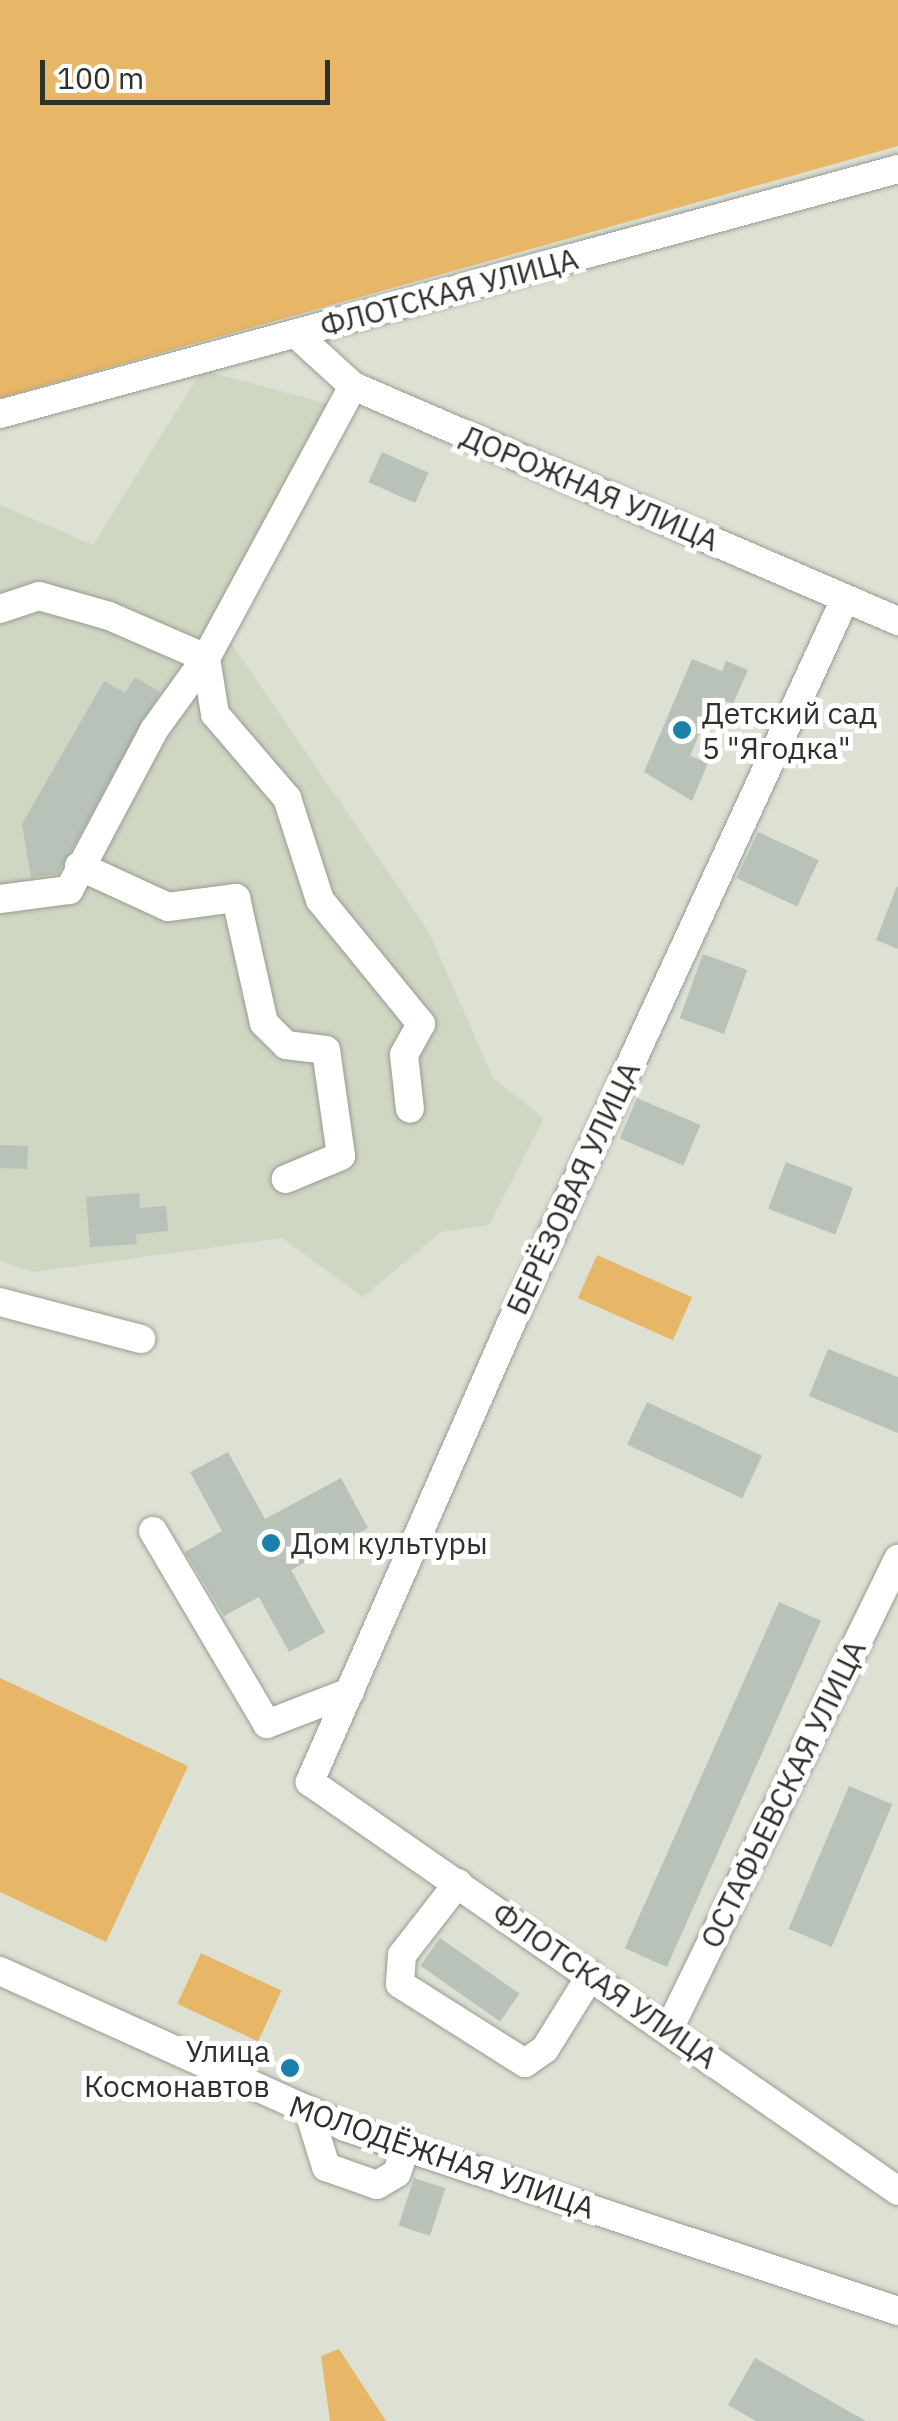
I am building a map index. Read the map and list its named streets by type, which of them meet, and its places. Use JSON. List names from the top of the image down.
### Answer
{
  "streets": {
    "street": [
      "ФЛОТСКАЯ УЛИЦА",
      "ДОРОЖНАЯ УЛИЦА",
      "БЕРЁЗОВАЯ УЛИЦА",
      "ОСТАФЬЕВСКАЯ УЛИЦА",
      "МОЛОДЁЖНАЯ УЛИЦА"
    ]
  },
  "crossings": [
    ["ФЛОТСКАЯ УЛИЦА", "ДОРОЖНАЯ УЛИЦА"],
    ["ФЛОТСКАЯ УЛИЦА", "БЕРЁЗОВАЯ УЛИЦА"],
    ["ФЛОТСКАЯ УЛИЦА", "ОСТАФЬЕВСКАЯ УЛИЦА"],
    ["ДОРОЖНАЯ УЛИЦА", "БЕРЁЗОВАЯ УЛИЦА"]
  ],
  "places": ["Детский сад 5 \"Ягодка\"", "Дом культуры", "Улица Космонавтов"],
  "scale_bar": "100 m"
}
